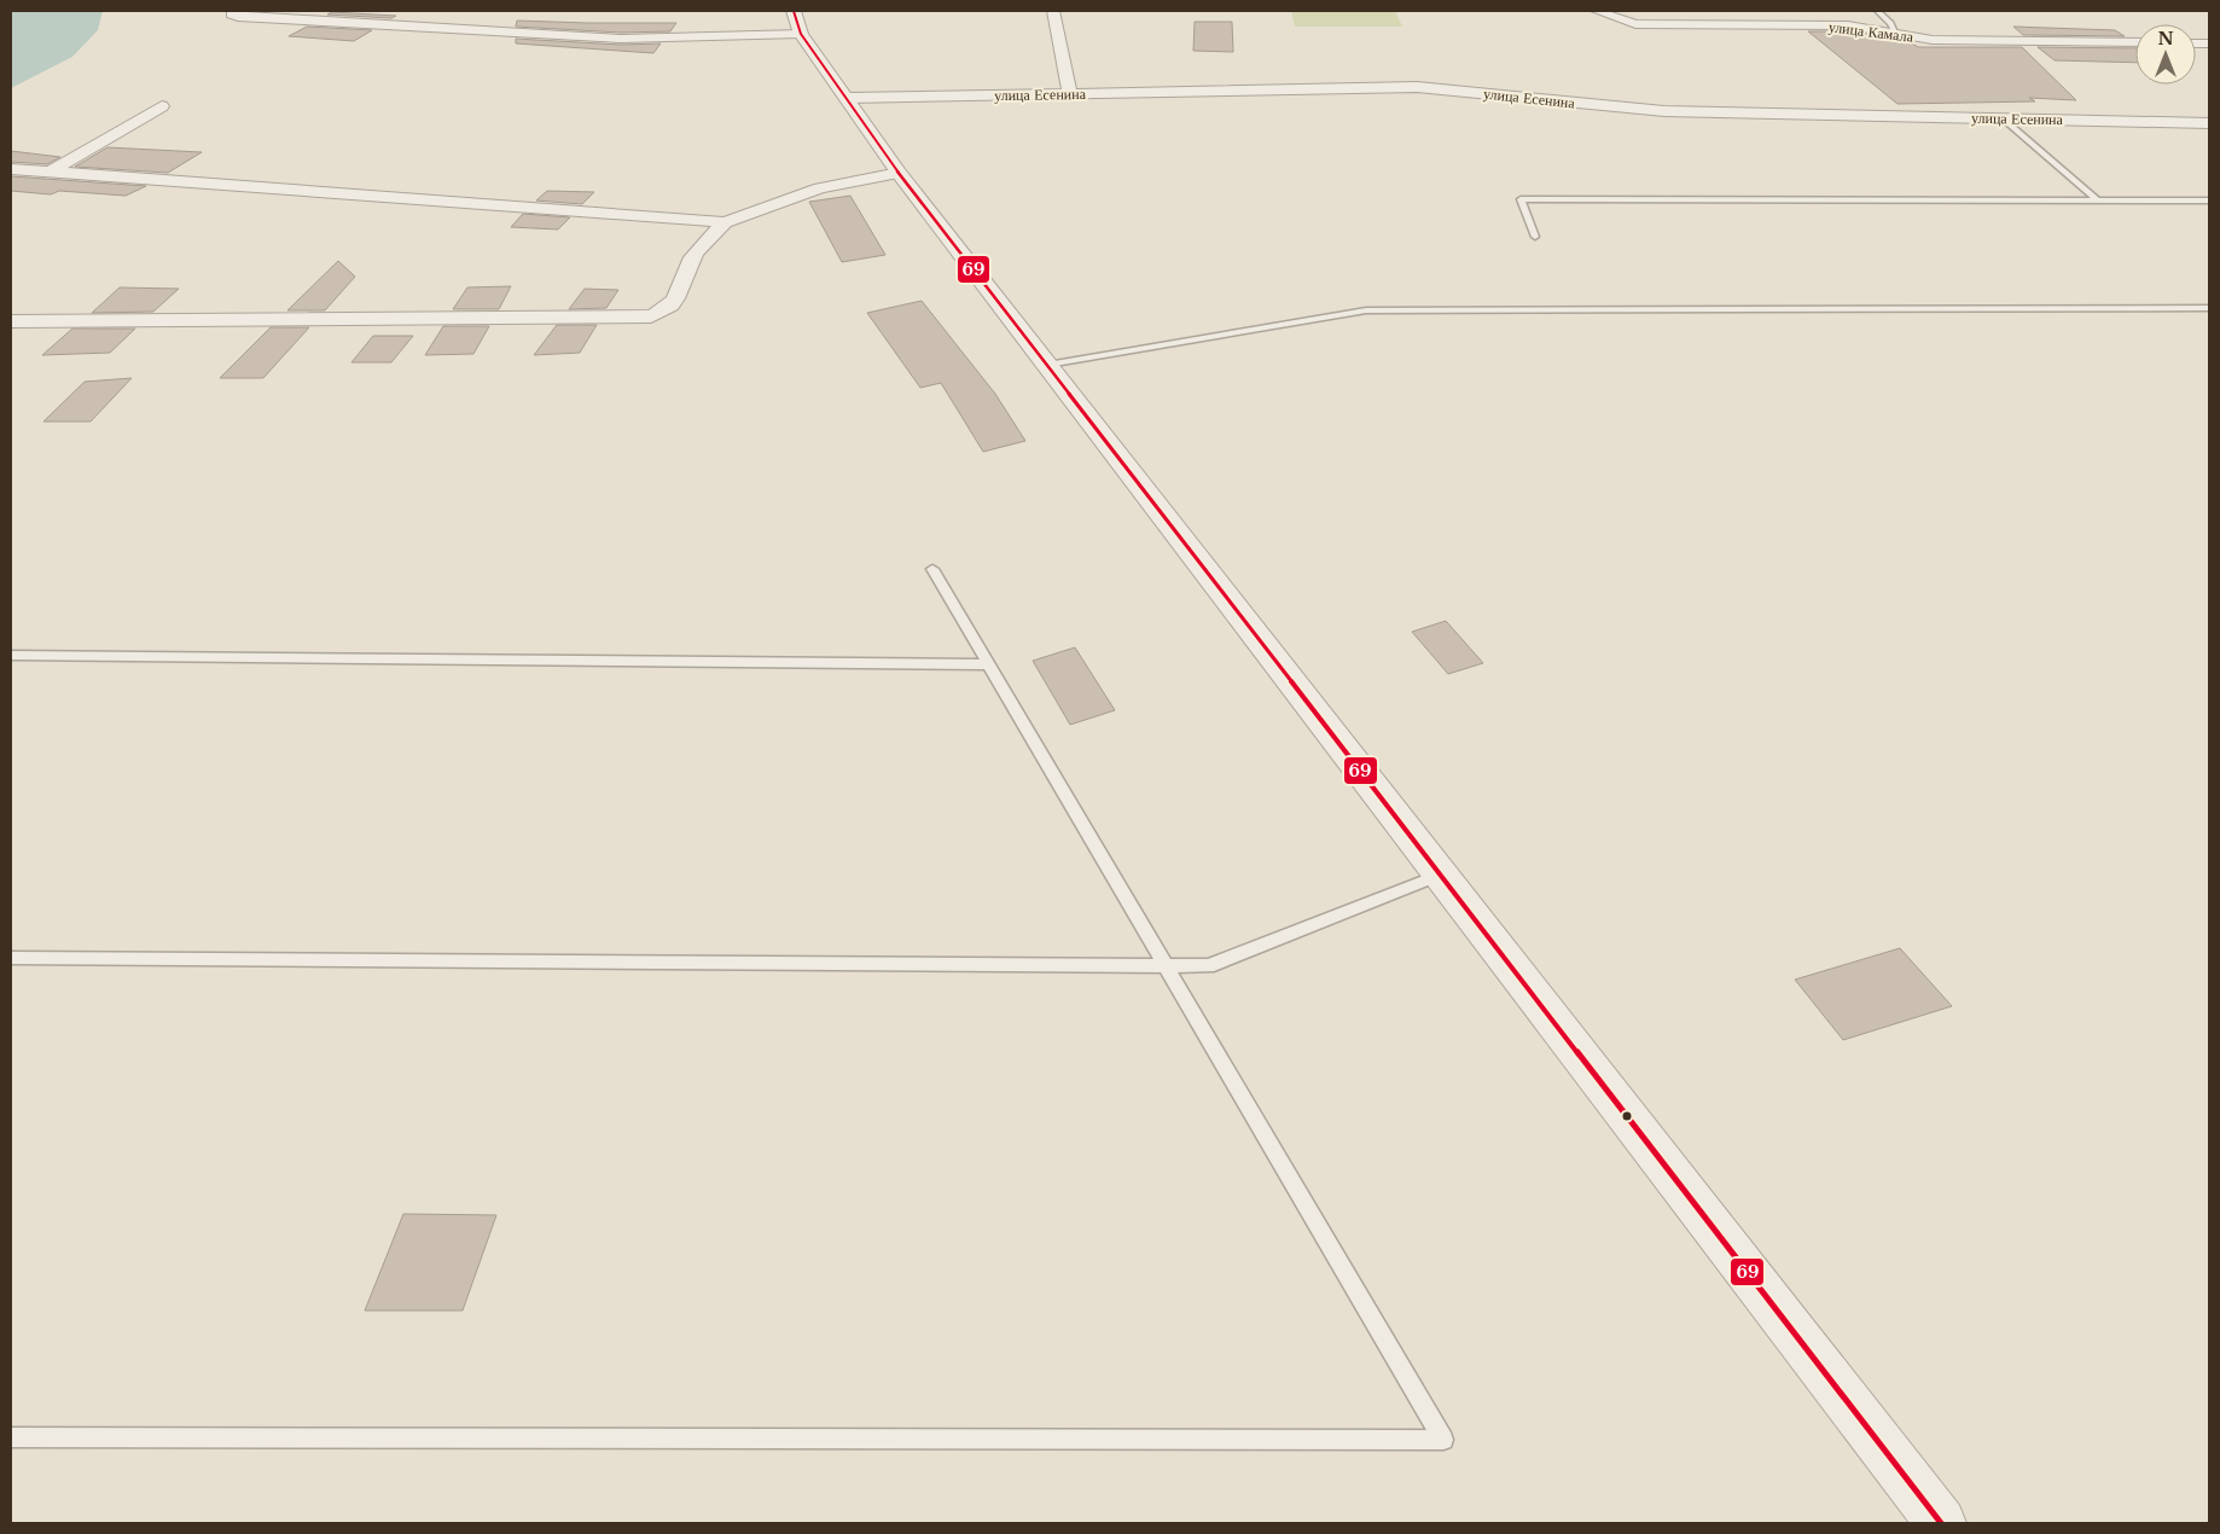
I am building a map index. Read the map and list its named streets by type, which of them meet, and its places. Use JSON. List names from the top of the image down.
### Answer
{
  "streets": {
    "street": ["улица Камала", "улица Есенина"]
  },
  "lines": ["transit line 69"],
  "north": "top"
}
